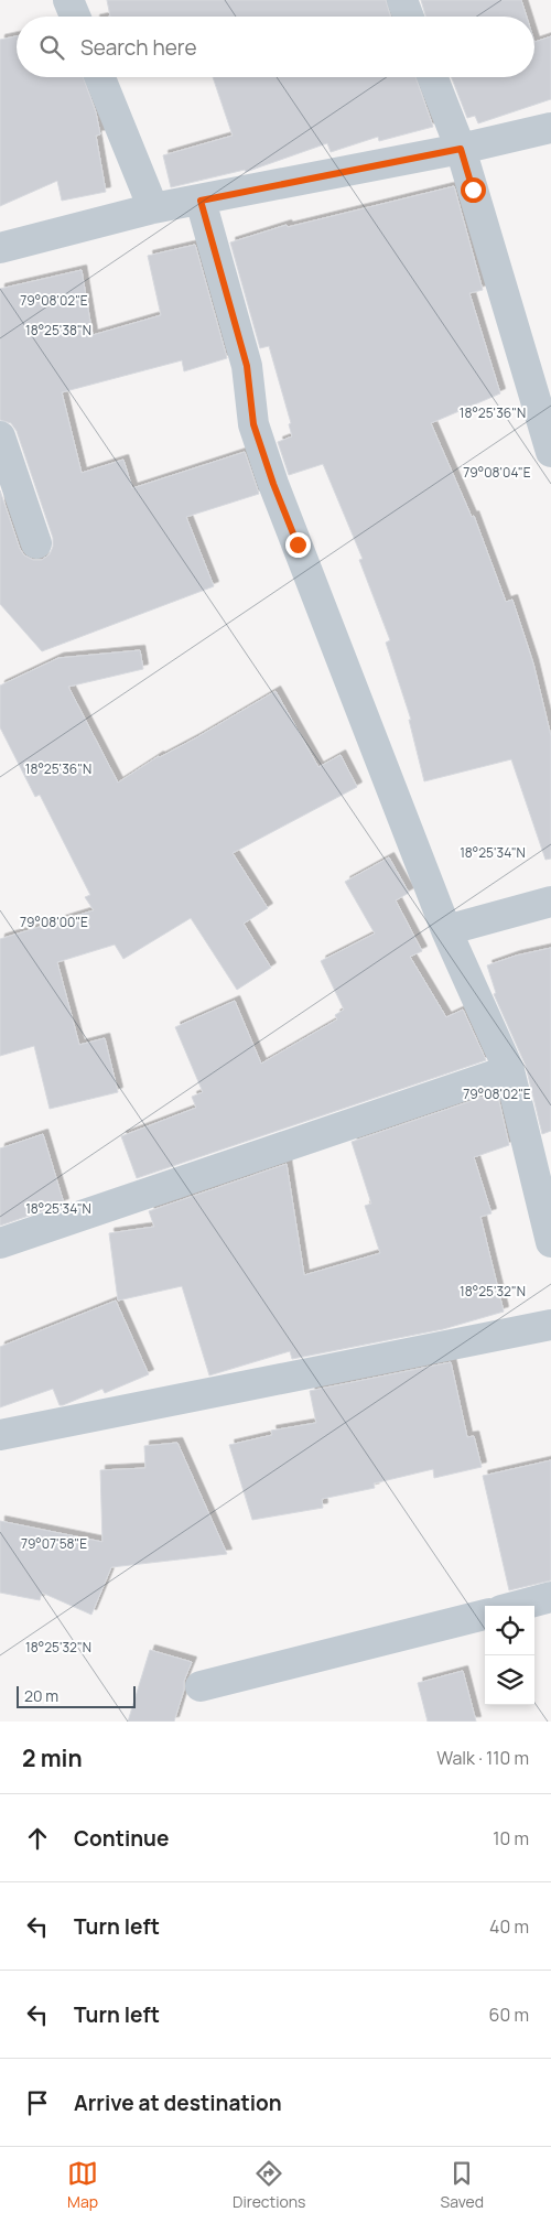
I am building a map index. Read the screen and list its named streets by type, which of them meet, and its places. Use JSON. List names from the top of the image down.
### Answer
{
  "scale_bar": "20 m",
  "page": {
    "search": "Search here",
    "scale": "20 m",
    "heading": ["2 min", "Walk · 110 m"],
    "list": [
      ["Continue", "10 m"],
      ["Turn left", "40 m"],
      ["Turn left", "60 m"],
      "Arrive at destination"
    ],
    "nav": ["Map", "Directions", "Saved"]
  },
  "coordinates": [
    "79°08'02\"E",
    "18°25'38\"N",
    "18°25'36\"N",
    "79°08'04\"E",
    "18°25'34\"N",
    "79°08'00\"E",
    "18°25'32\"N",
    "79°07'58\"E"
  ]
}
